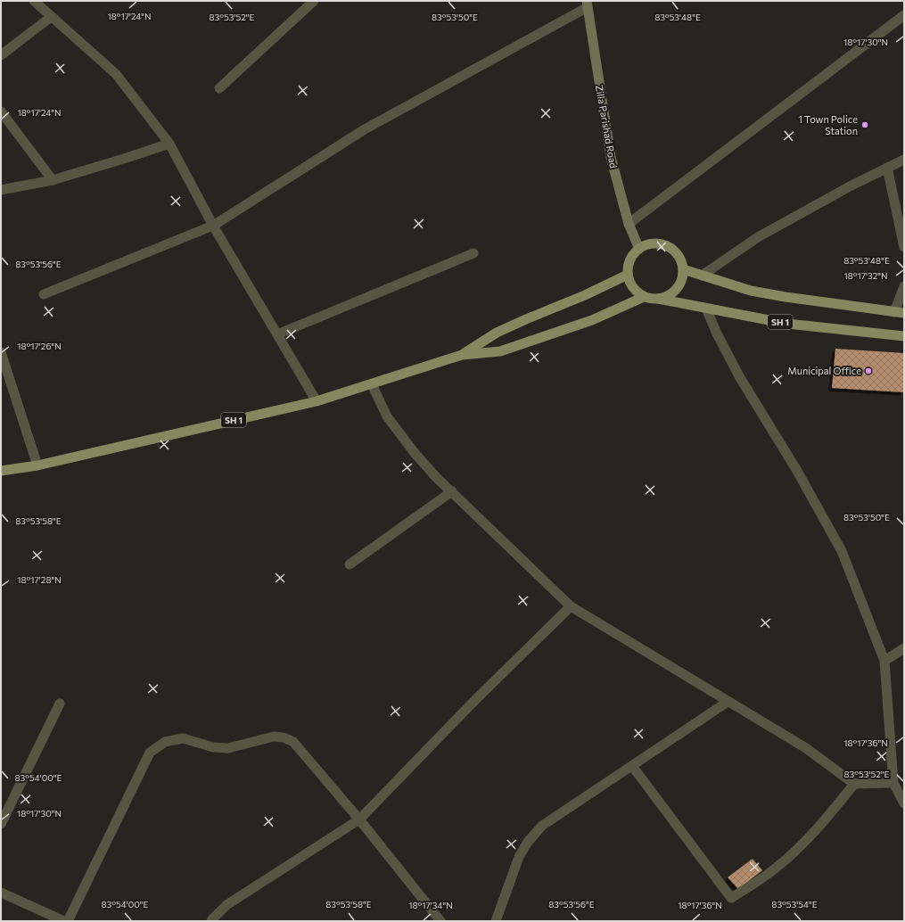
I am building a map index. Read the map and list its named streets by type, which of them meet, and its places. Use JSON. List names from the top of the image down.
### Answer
{
  "streets": {
    "main road": ["Zilla Parishad Road", "SH 1"]
  },
  "crossings": [
    ["Zilla Parishad Road", "SH 1"]
  ],
  "places": ["1 Town Police Station", "Municipal Office"],
  "coordinates": [
    "18°17'24\"N",
    "83°53'52\"E",
    "83°53'50\"E",
    "83°53'48\"E",
    "18°17'30\"N",
    "83°53'56\"E",
    "18°17'32\"N",
    "18°17'26\"N",
    "83°53'58\"E",
    "18°17'28\"N",
    "18°17'36\"N",
    "83°54'00\"E",
    "83°53'54\"E",
    "18°17'34\"N"
  ]
}
